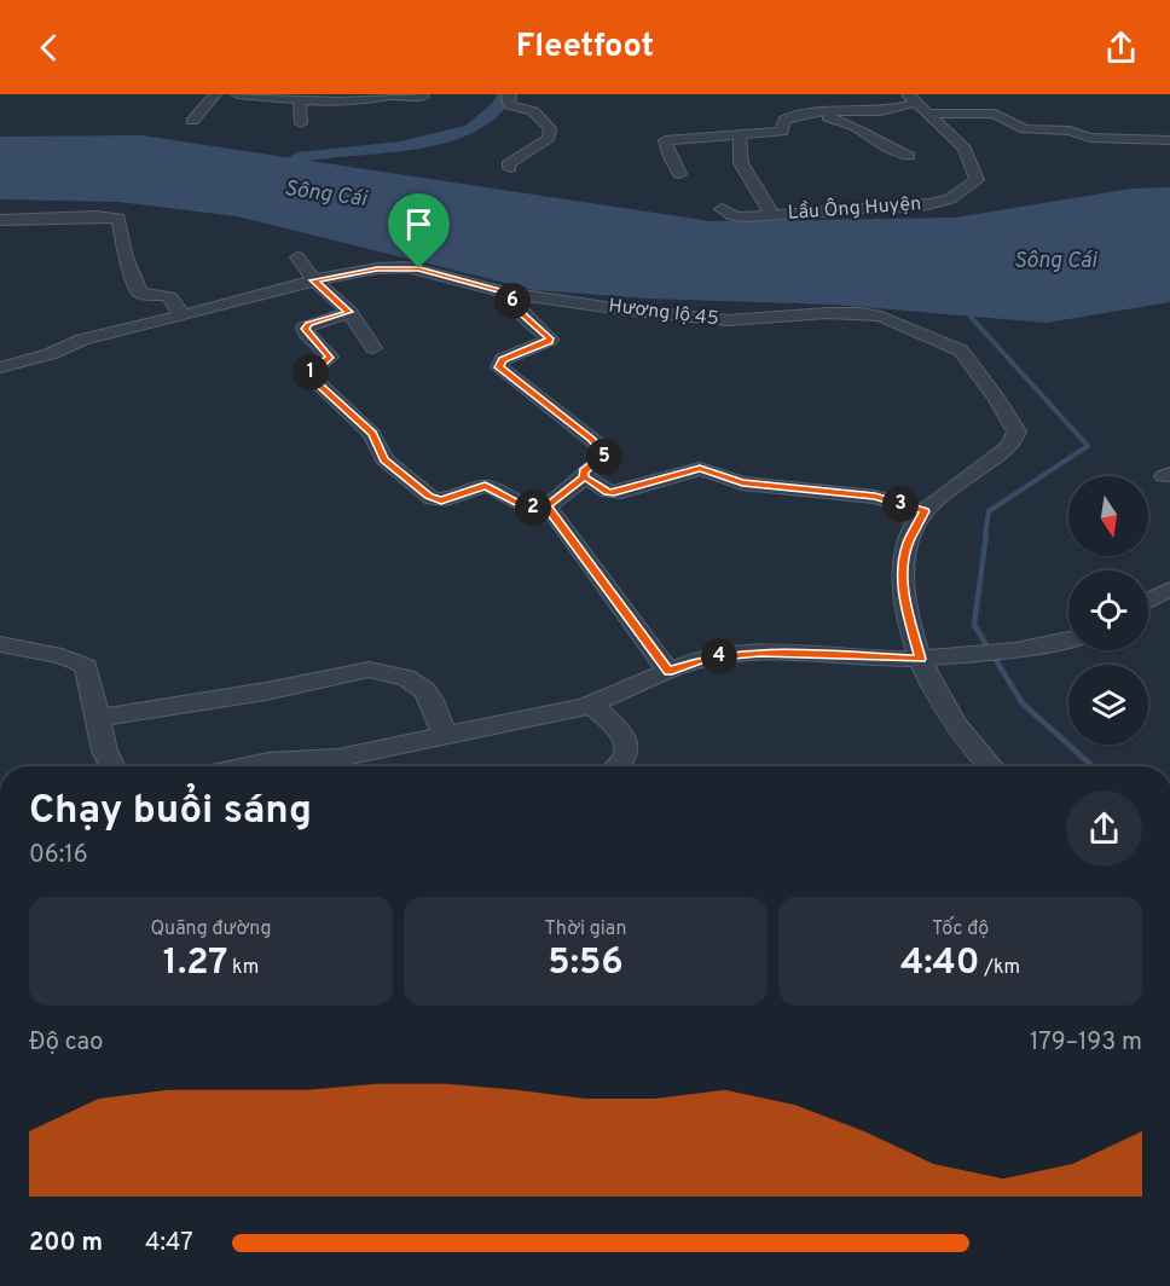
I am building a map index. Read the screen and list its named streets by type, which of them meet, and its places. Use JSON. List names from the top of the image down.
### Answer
{
  "streets": {
    "street": ["Lầu Ông Huyện", "Hương lộ 45"]
  },
  "water": ["Sông Cái"],
  "north": "bottom",
  "page": {
    "header": "Fleetfoot",
    "pins": [
      "6",
      "1",
      "5",
      "3",
      "2",
      "4"
    ],
    "heading": ["Chạy buổi sáng", "06:16"],
    "stats": [
      ["Quãng đường", "1.27 km"],
      ["Thời gian", "5:56"],
      ["Tốc độ", "4:40 /km"]
    ],
    "chart": ["Độ cao", "179–193 m"],
    "list": [
      {
        "name": "200 m",
        "note": "4:47"
      }
    ]
  }
}
